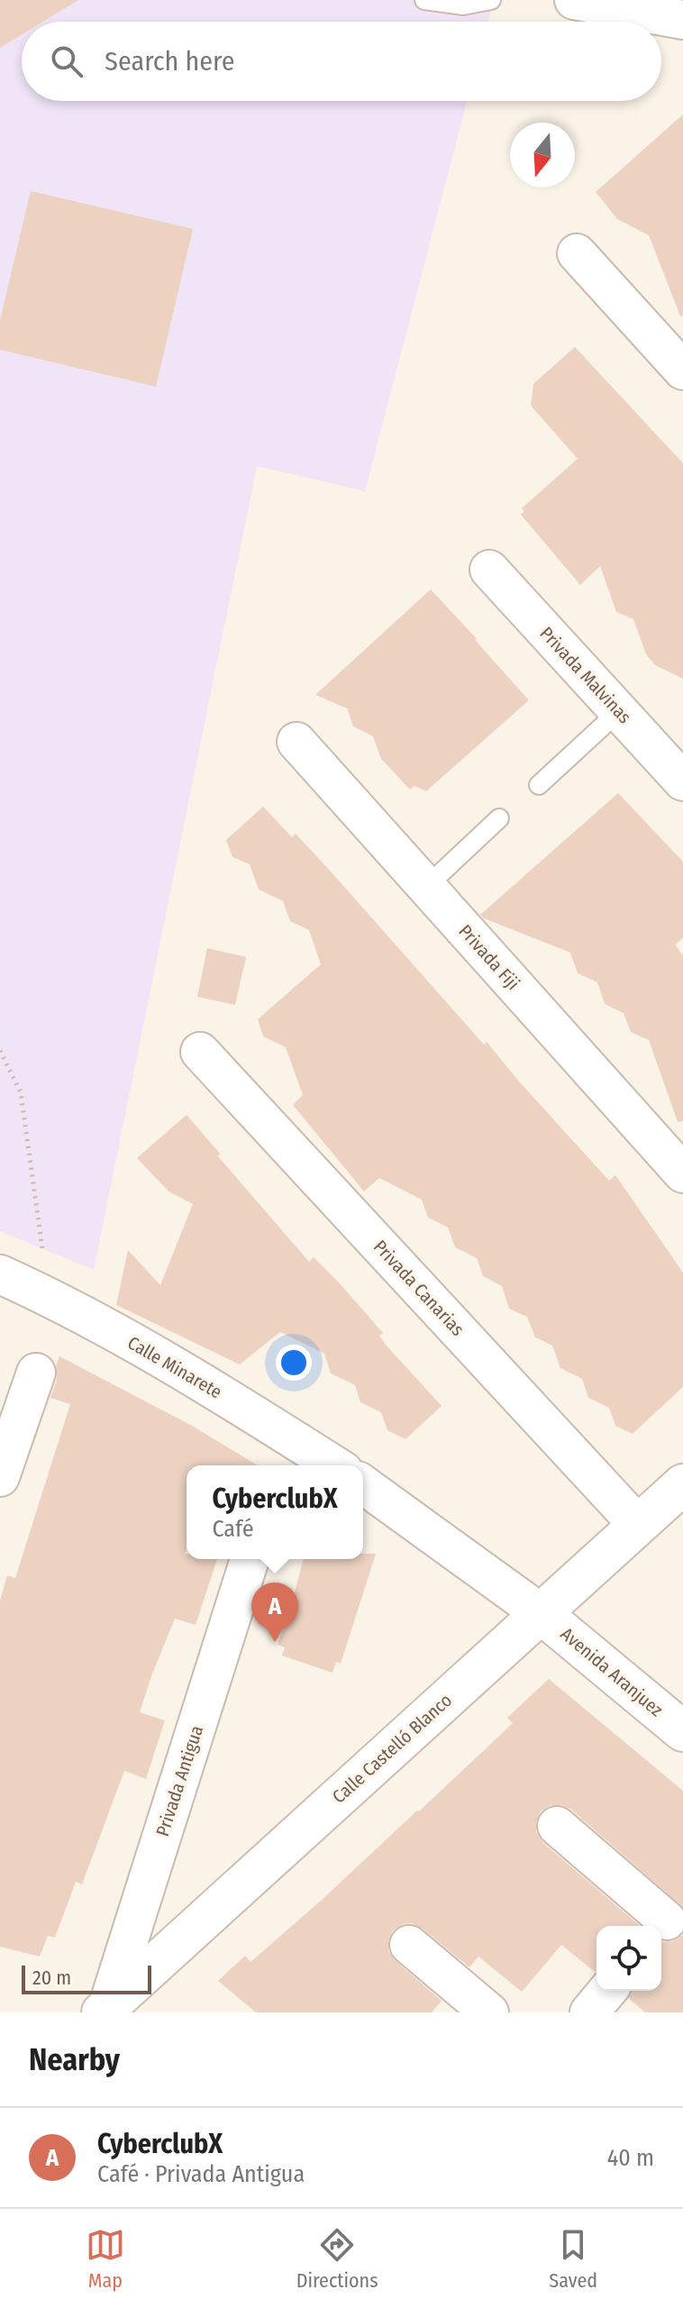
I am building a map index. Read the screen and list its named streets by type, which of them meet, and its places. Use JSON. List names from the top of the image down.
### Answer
{
  "streets": {
    "street": [
      "Privada Malvinas",
      "Privada Fiji",
      "Privada Canarias",
      "Calle Minarete",
      "Avenida Aranjuez",
      "Calle Castelló Blanco",
      "Privada Antigua"
    ]
  },
  "crossings": [
    ["Privada Canarias", "Calle Castelló Blanco"],
    ["Avenida Aranjuez", "Calle Castelló Blanco"],
    ["Calle Castelló Blanco", "Privada Antigua"]
  ],
  "scale_bar": "20 m",
  "north": "bottom",
  "page": {
    "search": "Search here",
    "popup": ["CyberclubX", "Café"],
    "pins": "A",
    "scale": "20 m",
    "heading": "Nearby",
    "list": [
      {
        "mark": "A",
        "name": "CyberclubX",
        "note": "Café · Privada Antigua",
        "value": "40 m"
      }
    ],
    "nav": ["Map", "Directions", "Saved"]
  }
}
